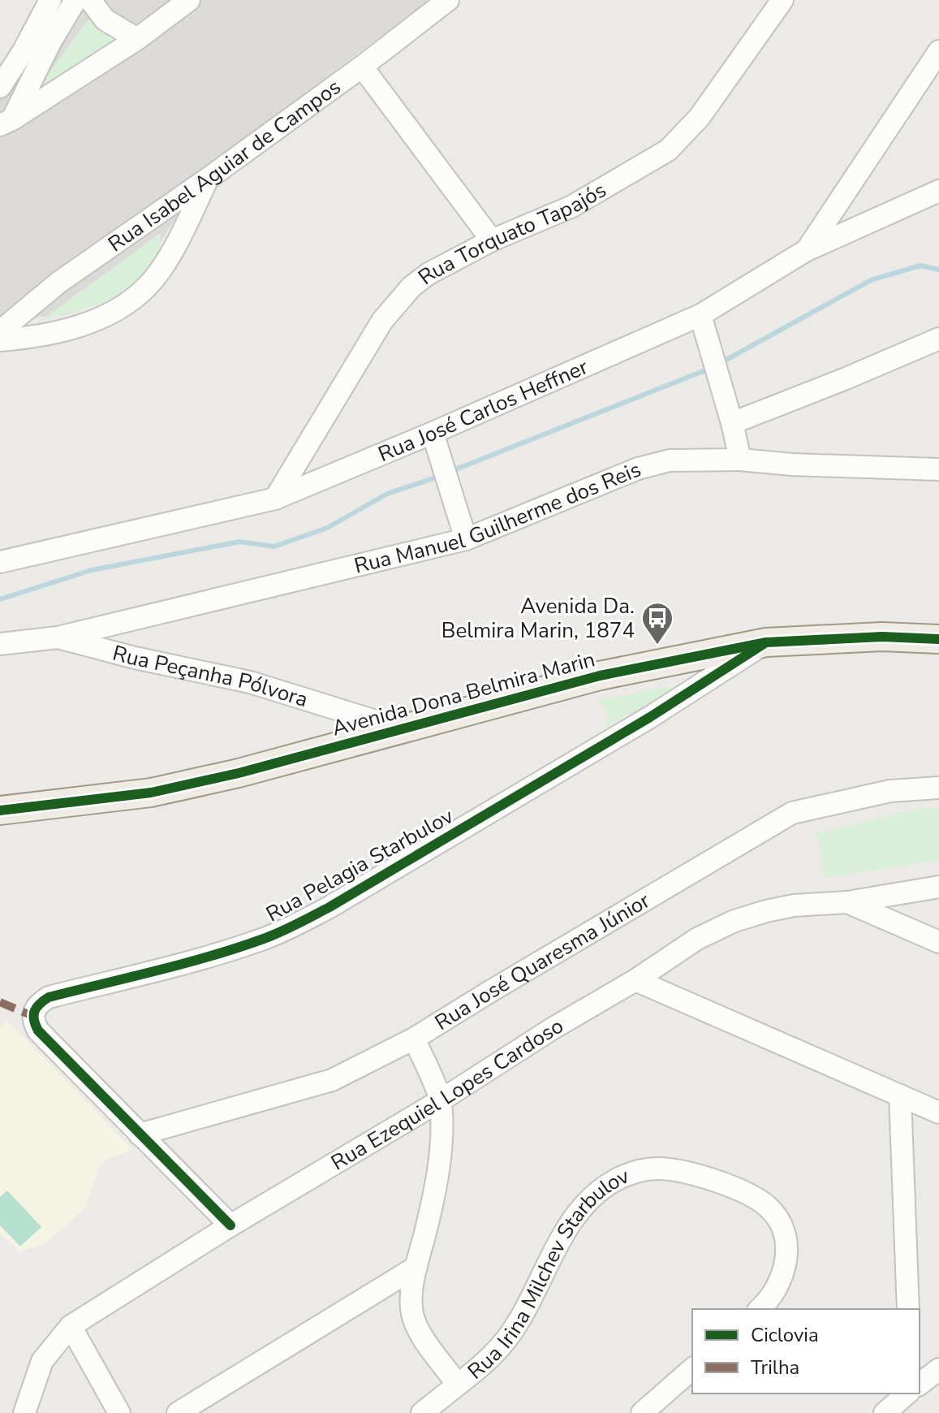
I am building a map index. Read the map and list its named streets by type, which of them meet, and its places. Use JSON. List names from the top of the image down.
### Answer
{
  "streets": {
    "main road": ["Avenida Dona Belmira Marin"],
    "street": [
      "Rua Isabel Aguiar de Campos",
      "Rua Torquato Tapajós",
      "Rua José Carlos Heffner",
      "Rua Manuel Guilherme dos Reis",
      "Rua Peçanha Pólvora",
      "Rua Pelagia Starbulov",
      "Rua José Quaresma Júnior",
      "Rua Ezequiel Lopes Cardoso",
      "Rua Irina Milchev Starbulov"
    ]
  },
  "crossings": [
    ["Rua Torquato Tapajós", "Rua José Carlos Heffner"],
    ["Rua Manuel Guilherme dos Reis", "Rua Peçanha Pólvora"],
    ["Rua Peçanha Pólvora", "Avenida Dona Belmira Marin"],
    ["Avenida Dona Belmira Marin", "Rua Pelagia Starbulov"],
    ["Rua Pelagia Starbulov", "Rua José Quaresma Júnior"],
    ["Rua Pelagia Starbulov", "Rua Ezequiel Lopes Cardoso"],
    ["Rua José Quaresma Júnior", "Rua Irina Milchev Starbulov"],
    ["Rua Ezequiel Lopes Cardoso", "Rua Irina Milchev Starbulov"]
  ],
  "places": {
    "bus stop": ["Avenida Da. Belmira Marin, 1874"]
  },
  "legend": ["Ciclovia", "Trilha"]
}
